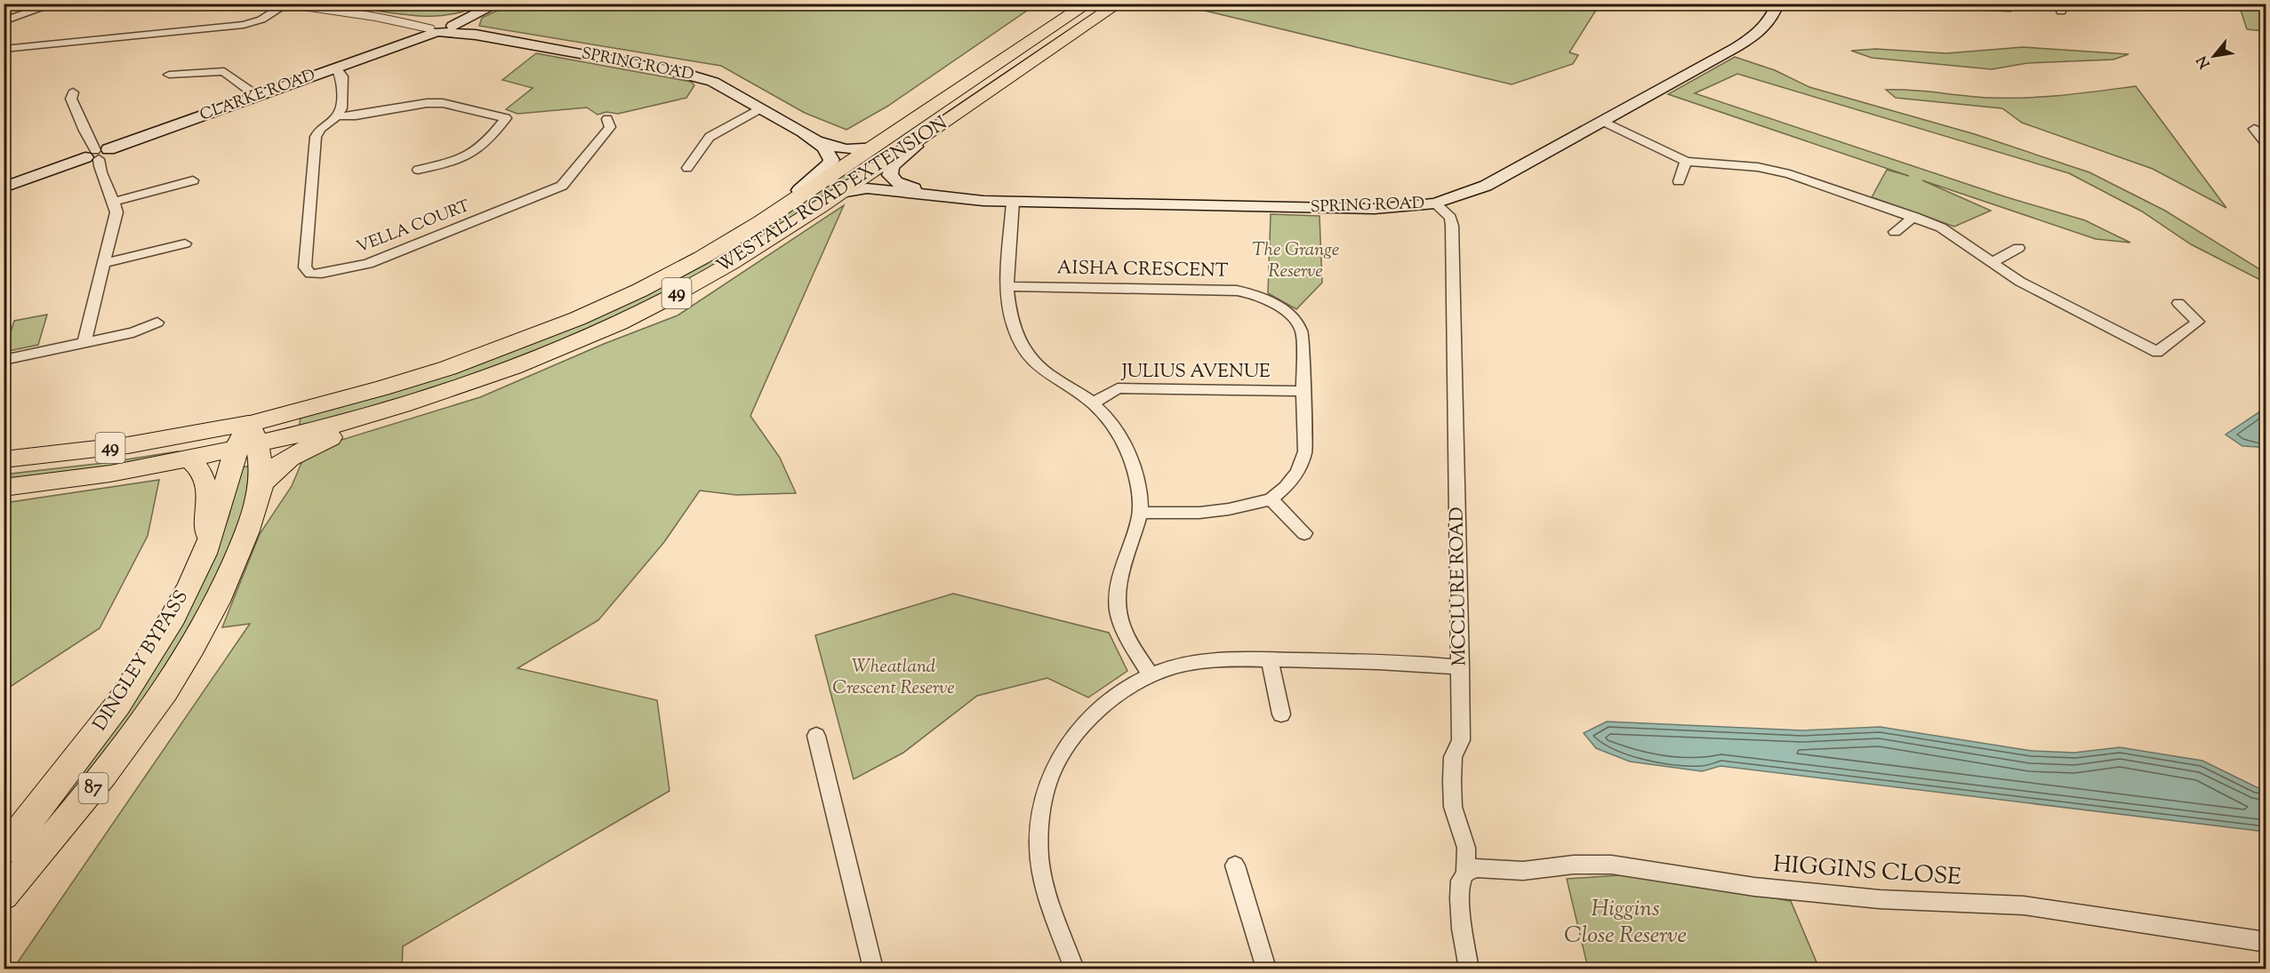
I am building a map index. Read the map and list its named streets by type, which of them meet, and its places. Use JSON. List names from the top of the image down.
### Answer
{
  "streets": {
    "highway": [
      "WESTALL ROAD EXTENSION",
      "49",
      "DINGLEY BYPASS",
      "87"
    ],
    "main road": ["SPRING ROAD", "CLARKE ROAD"],
    "street": [
      "VELLA COURT",
      "AISHA CRESCENT",
      "JULIUS AVENUE",
      "MCCLURE ROAD",
      "HIGGINS CLOSE"
    ]
  },
  "crossings": [
    ["SPRING ROAD", "CLARKE ROAD"],
    ["SPRING ROAD", "WESTALL ROAD EXTENSION"],
    ["SPRING ROAD", "MCCLURE ROAD"],
    ["WESTALL ROAD EXTENSION", "DINGLEY BYPASS"],
    ["AISHA CRESCENT", "JULIUS AVENUE"],
    ["MCCLURE ROAD", "HIGGINS CLOSE"]
  ],
  "parks": ["The Grange Reserve", "Wheatland Crescent Reserve", "Higgins Close Reserve"],
  "north": "bottom left"
}
